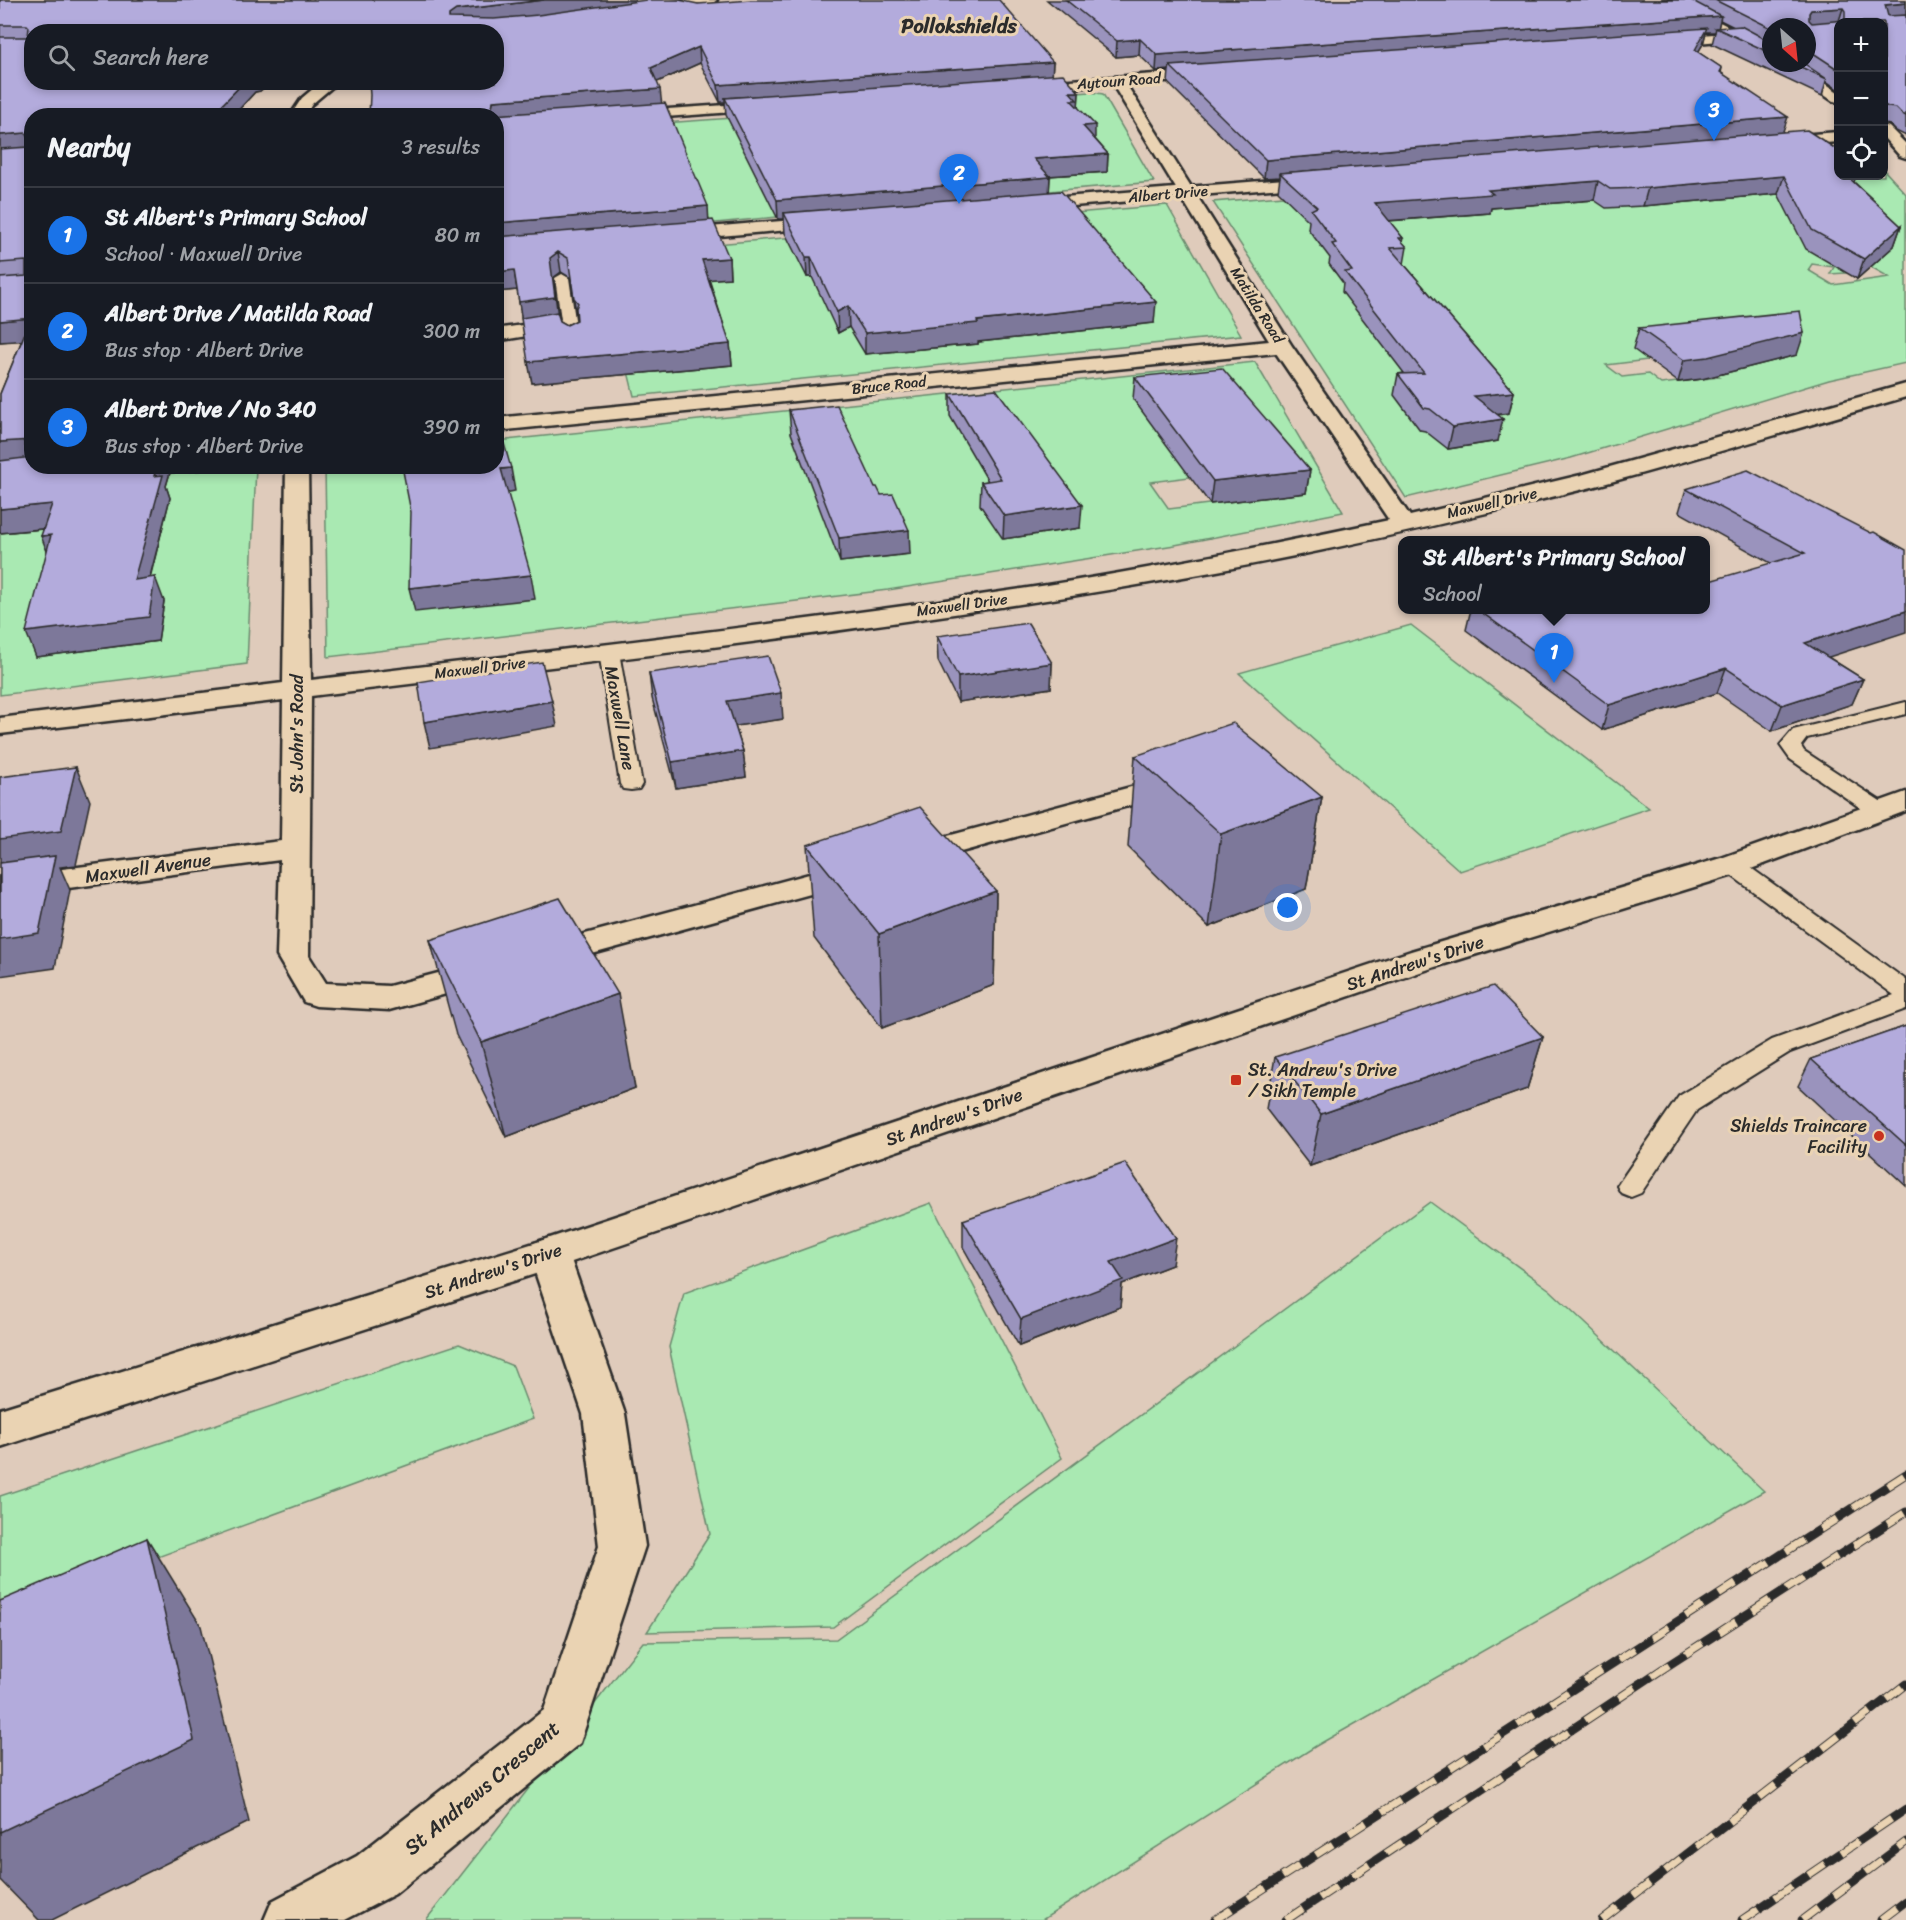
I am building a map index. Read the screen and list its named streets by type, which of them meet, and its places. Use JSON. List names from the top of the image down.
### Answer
{
  "streets": {
    "street": [
      "Aytoun Road",
      "Albert Drive",
      "Matilda Road",
      "Bruce Road",
      "Maxwell Drive",
      "St John's Road",
      "Maxwell Avenue",
      "St Andrew's Drive",
      "St Andrews Crescent"
    ],
    "lane": ["Maxwell Lane"]
  },
  "crossings": [
    ["Aytoun Road", "Matilda Road"],
    ["Albert Drive", "Matilda Road"],
    ["Matilda Road", "Bruce Road"],
    ["Matilda Road", "Maxwell Drive"],
    ["Maxwell Drive", "Maxwell Lane"],
    ["Maxwell Drive", "St John's Road"],
    ["St John's Road", "Maxwell Avenue"],
    ["St Andrew's Drive", "St Andrews Crescent"]
  ],
  "districts": ["Pollokshields"],
  "places": {
    "transit": ["St. Andrew's Drive / Sikh Temple"],
    "other": ["Shields Traincare Facility"]
  },
  "north": "bottom right",
  "page": {
    "map_buttons": ["+", "−"],
    "search": "Search here",
    "pins": ["3", "2", "1"],
    "heading": ["Nearby", "3 results"],
    "list": [
      {
        "mark": "1",
        "name": "St Albert's Primary School",
        "note": "School · Maxwell Drive",
        "value": "80 m"
      },
      {
        "mark": "2",
        "name": "Albert Drive / Matilda Road",
        "note": "Bus stop · Albert Drive",
        "value": "300 m"
      },
      {
        "mark": "3",
        "name": "Albert Drive / No 340",
        "note": "Bus stop · Albert Drive",
        "value": "390 m"
      }
    ],
    "popup": ["St Albert's Primary School", "School"]
  }
}
